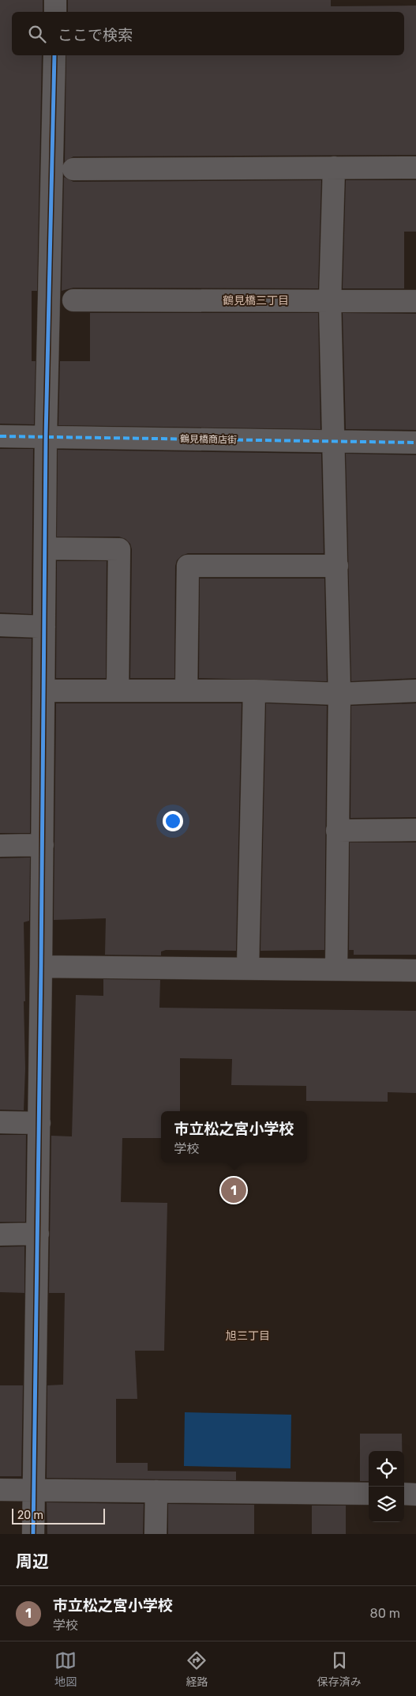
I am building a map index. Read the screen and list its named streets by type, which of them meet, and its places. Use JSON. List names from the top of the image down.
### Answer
{
  "streets": {
    "street": ["鶴見橋商店街"]
  },
  "districts": ["鶴見橋三丁目", "旭三丁目"],
  "scale_bar": "20 m",
  "page": {
    "search": "ここで検索",
    "popup": ["市立松之宮小学校", "学校"],
    "pins": "1",
    "scale": "20 m",
    "heading": "周辺",
    "list": [
      {
        "mark": "1",
        "name": "市立松之宮小学校",
        "note": "学校",
        "value": "80 m"
      }
    ],
    "nav": ["地図", "経路", "保存済み"]
  }
}
